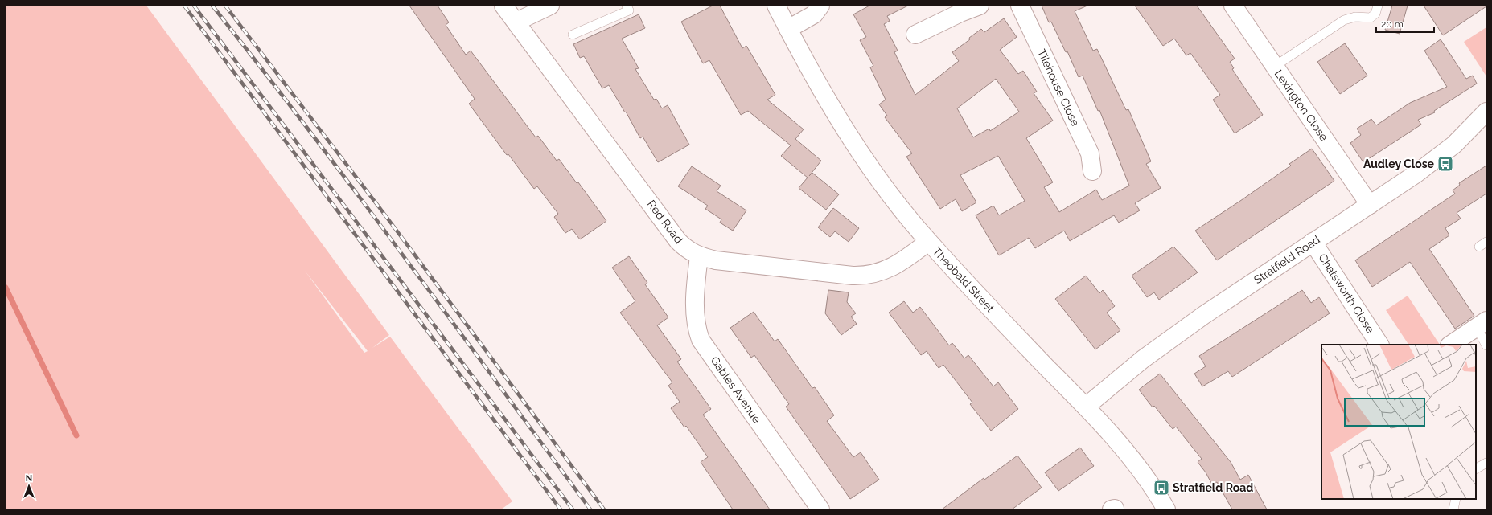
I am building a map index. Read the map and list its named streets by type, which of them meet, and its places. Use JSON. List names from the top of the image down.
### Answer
{
  "streets": {
    "street": [
      "Tilehouse Close",
      "Lexington Close",
      "Red Road",
      "Stratfield Road",
      "Theobald Street",
      "Chatsworth Close",
      "Gables Avenue"
    ]
  },
  "crossings": [
    ["Lexington Close", "Stratfield Road"],
    ["Red Road", "Theobald Street"],
    ["Red Road", "Gables Avenue"],
    ["Stratfield Road", "Theobald Street"],
    ["Stratfield Road", "Chatsworth Close"]
  ],
  "places": {
    "bus stop": ["Audley Close", "Stratfield Road"]
  },
  "scale_bar": "20 m",
  "north": "top"
}
